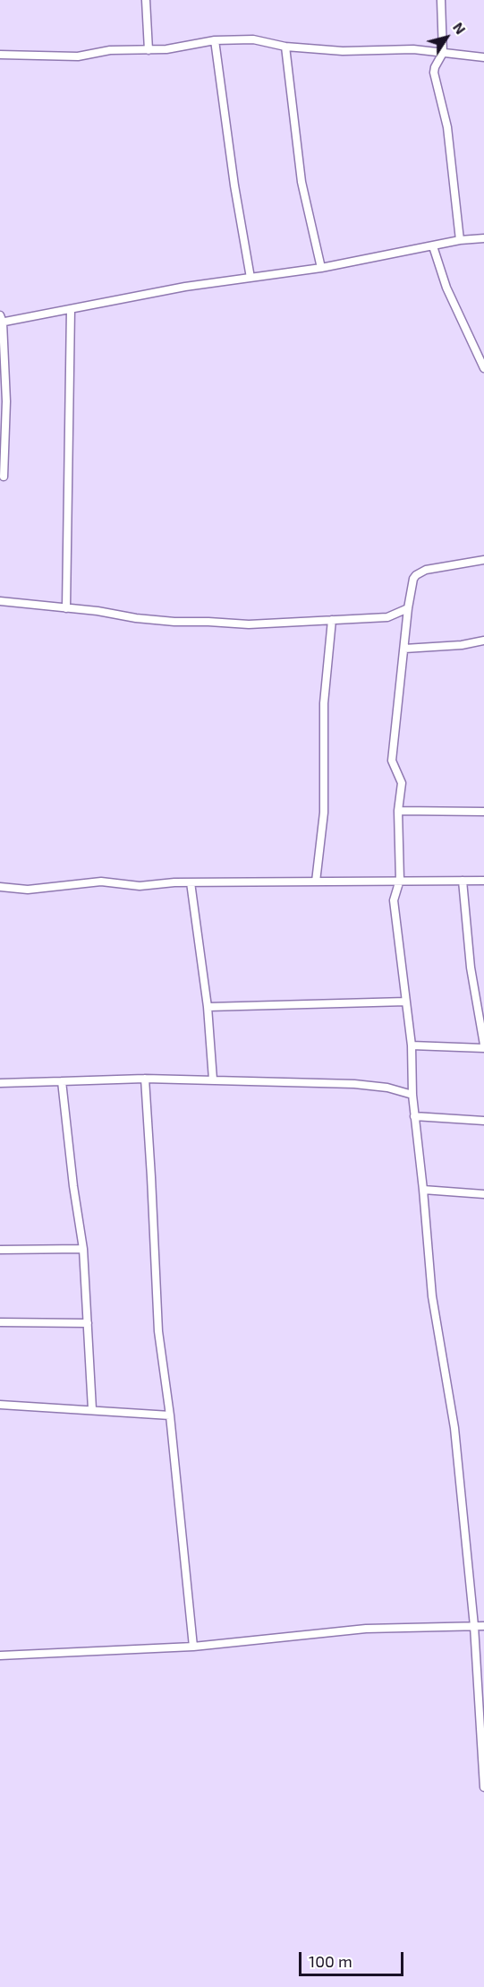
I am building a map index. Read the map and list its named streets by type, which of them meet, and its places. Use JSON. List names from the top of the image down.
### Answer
{
  "scale_bar": "100 m",
  "north": "top right"
}
